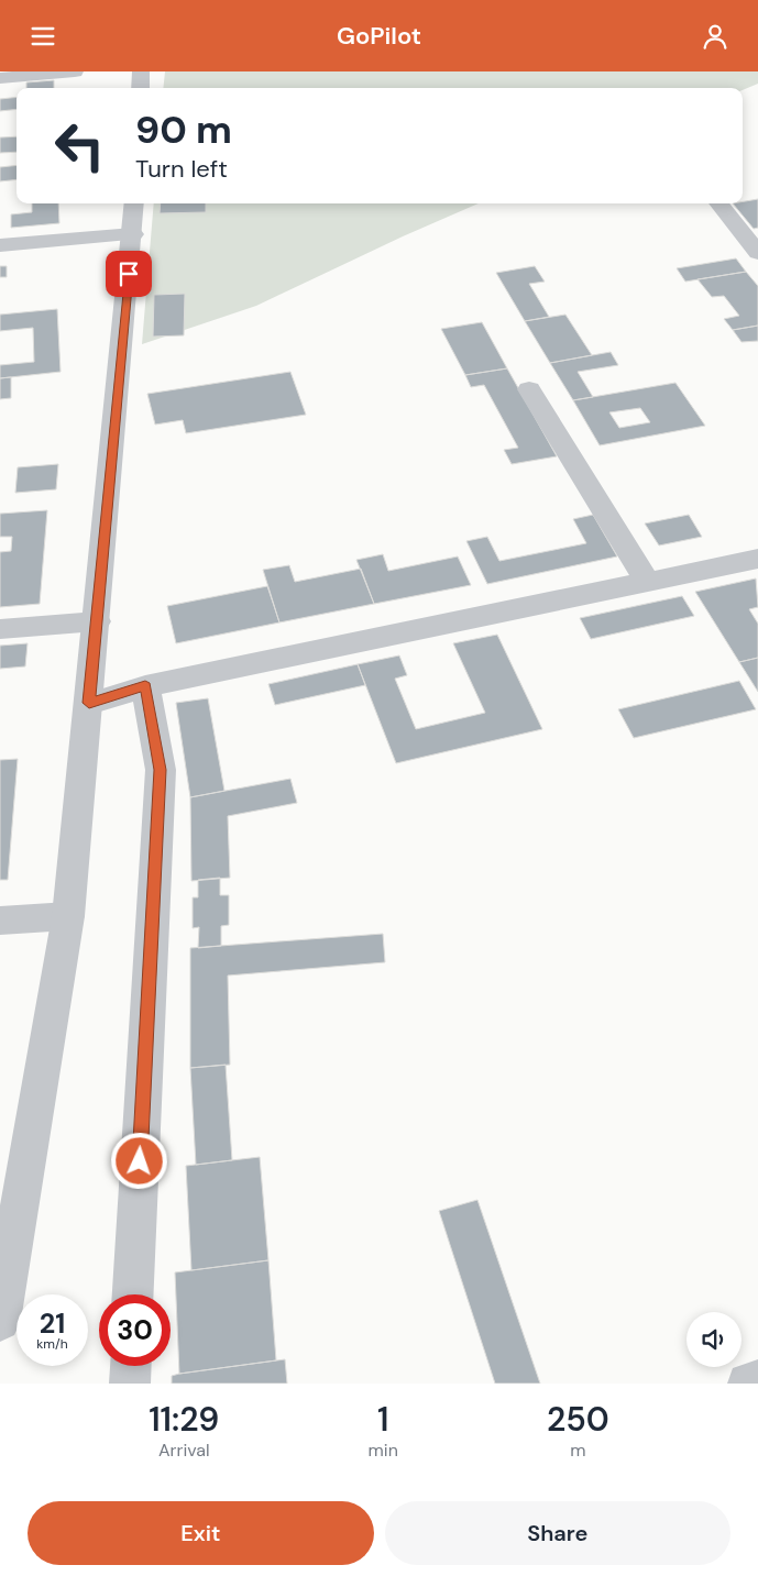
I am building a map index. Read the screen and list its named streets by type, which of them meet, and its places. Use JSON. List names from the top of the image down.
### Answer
{
  "page": {
    "header": "GoPilot",
    "turn": ["90 m", "Turn left"],
    "speed": "21 km/h",
    "limit": "30",
    "eta": [
      "11:29",
      "Arrival",
      "1",
      "min",
      "250",
      "m"
    ],
    "buttons": ["Exit", "Share"]
  }
}
